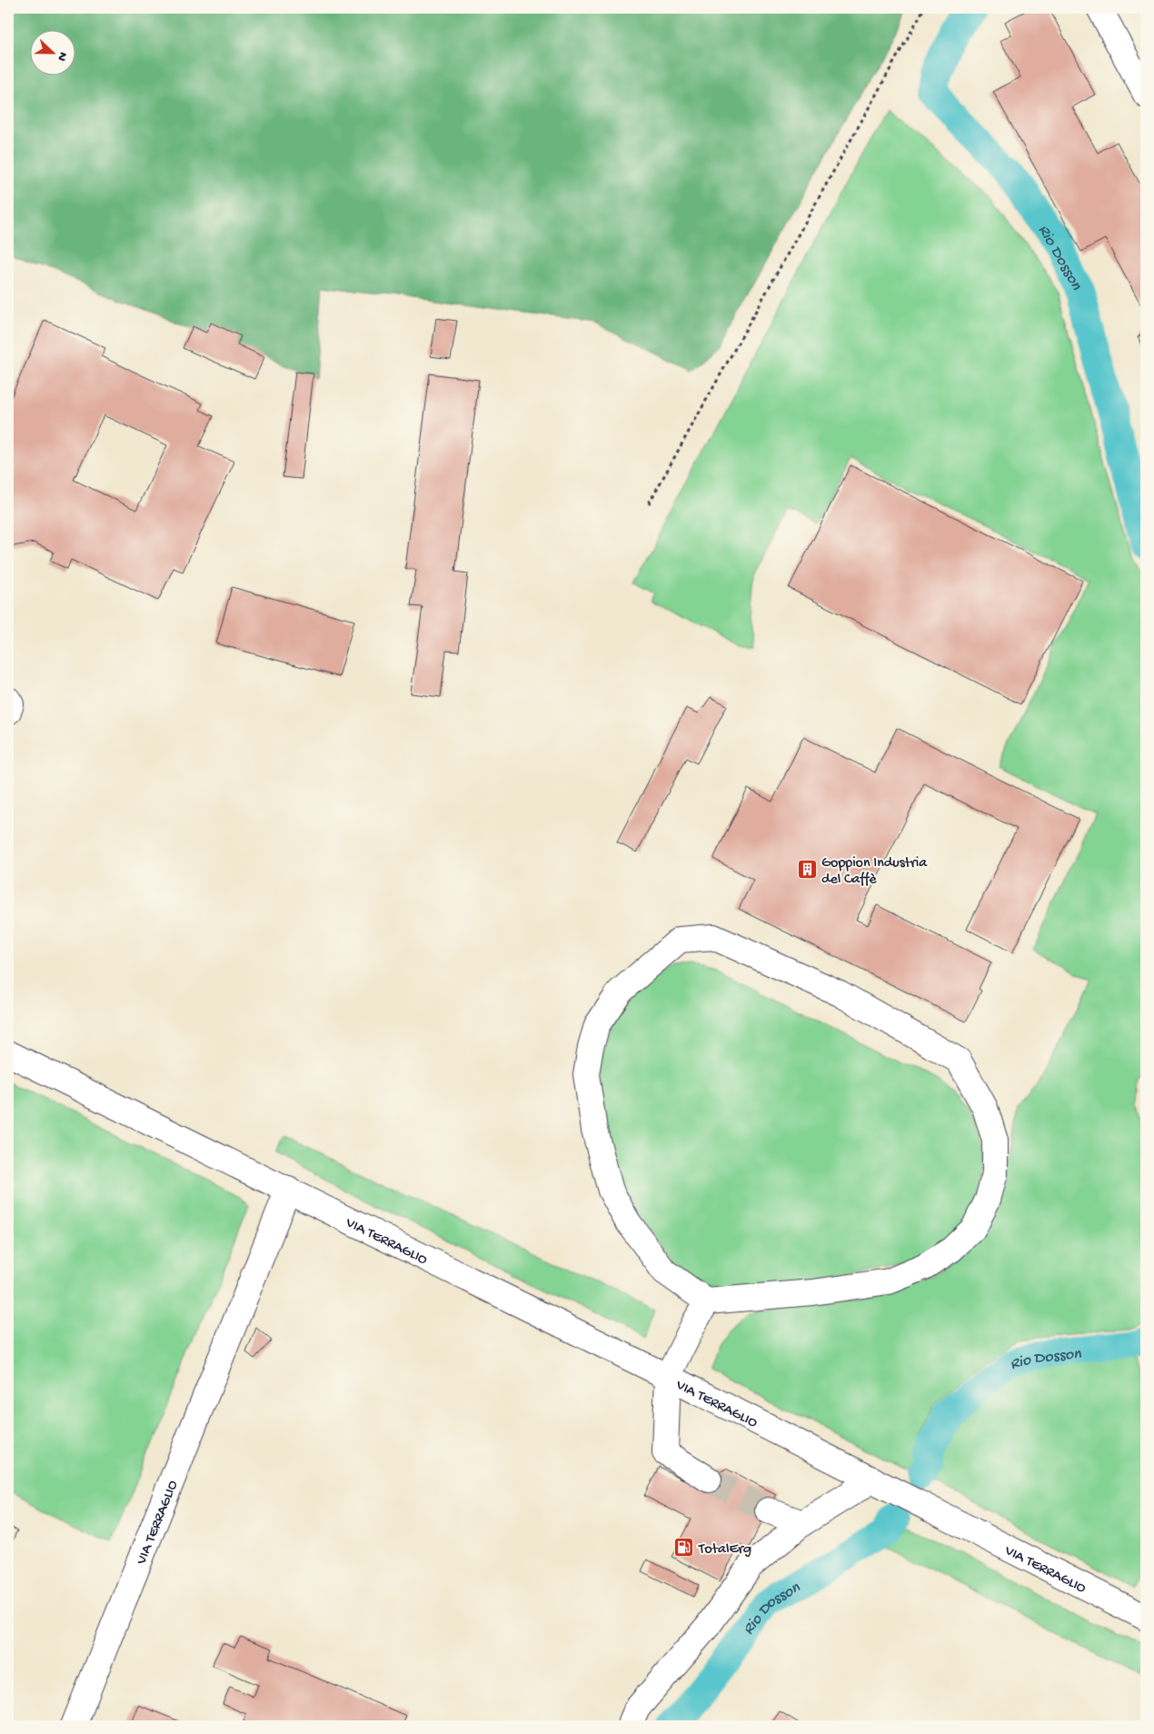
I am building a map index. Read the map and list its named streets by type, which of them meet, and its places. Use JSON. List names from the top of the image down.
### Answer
{
  "streets": {
    "main road": ["VIA TERRAGLIO"]
  },
  "water": ["Rio Dosson"],
  "places": {
    "building": ["Goppion Industria del Caffè"],
    "fuel station": ["TotalErg"]
  },
  "north": "right"
}
